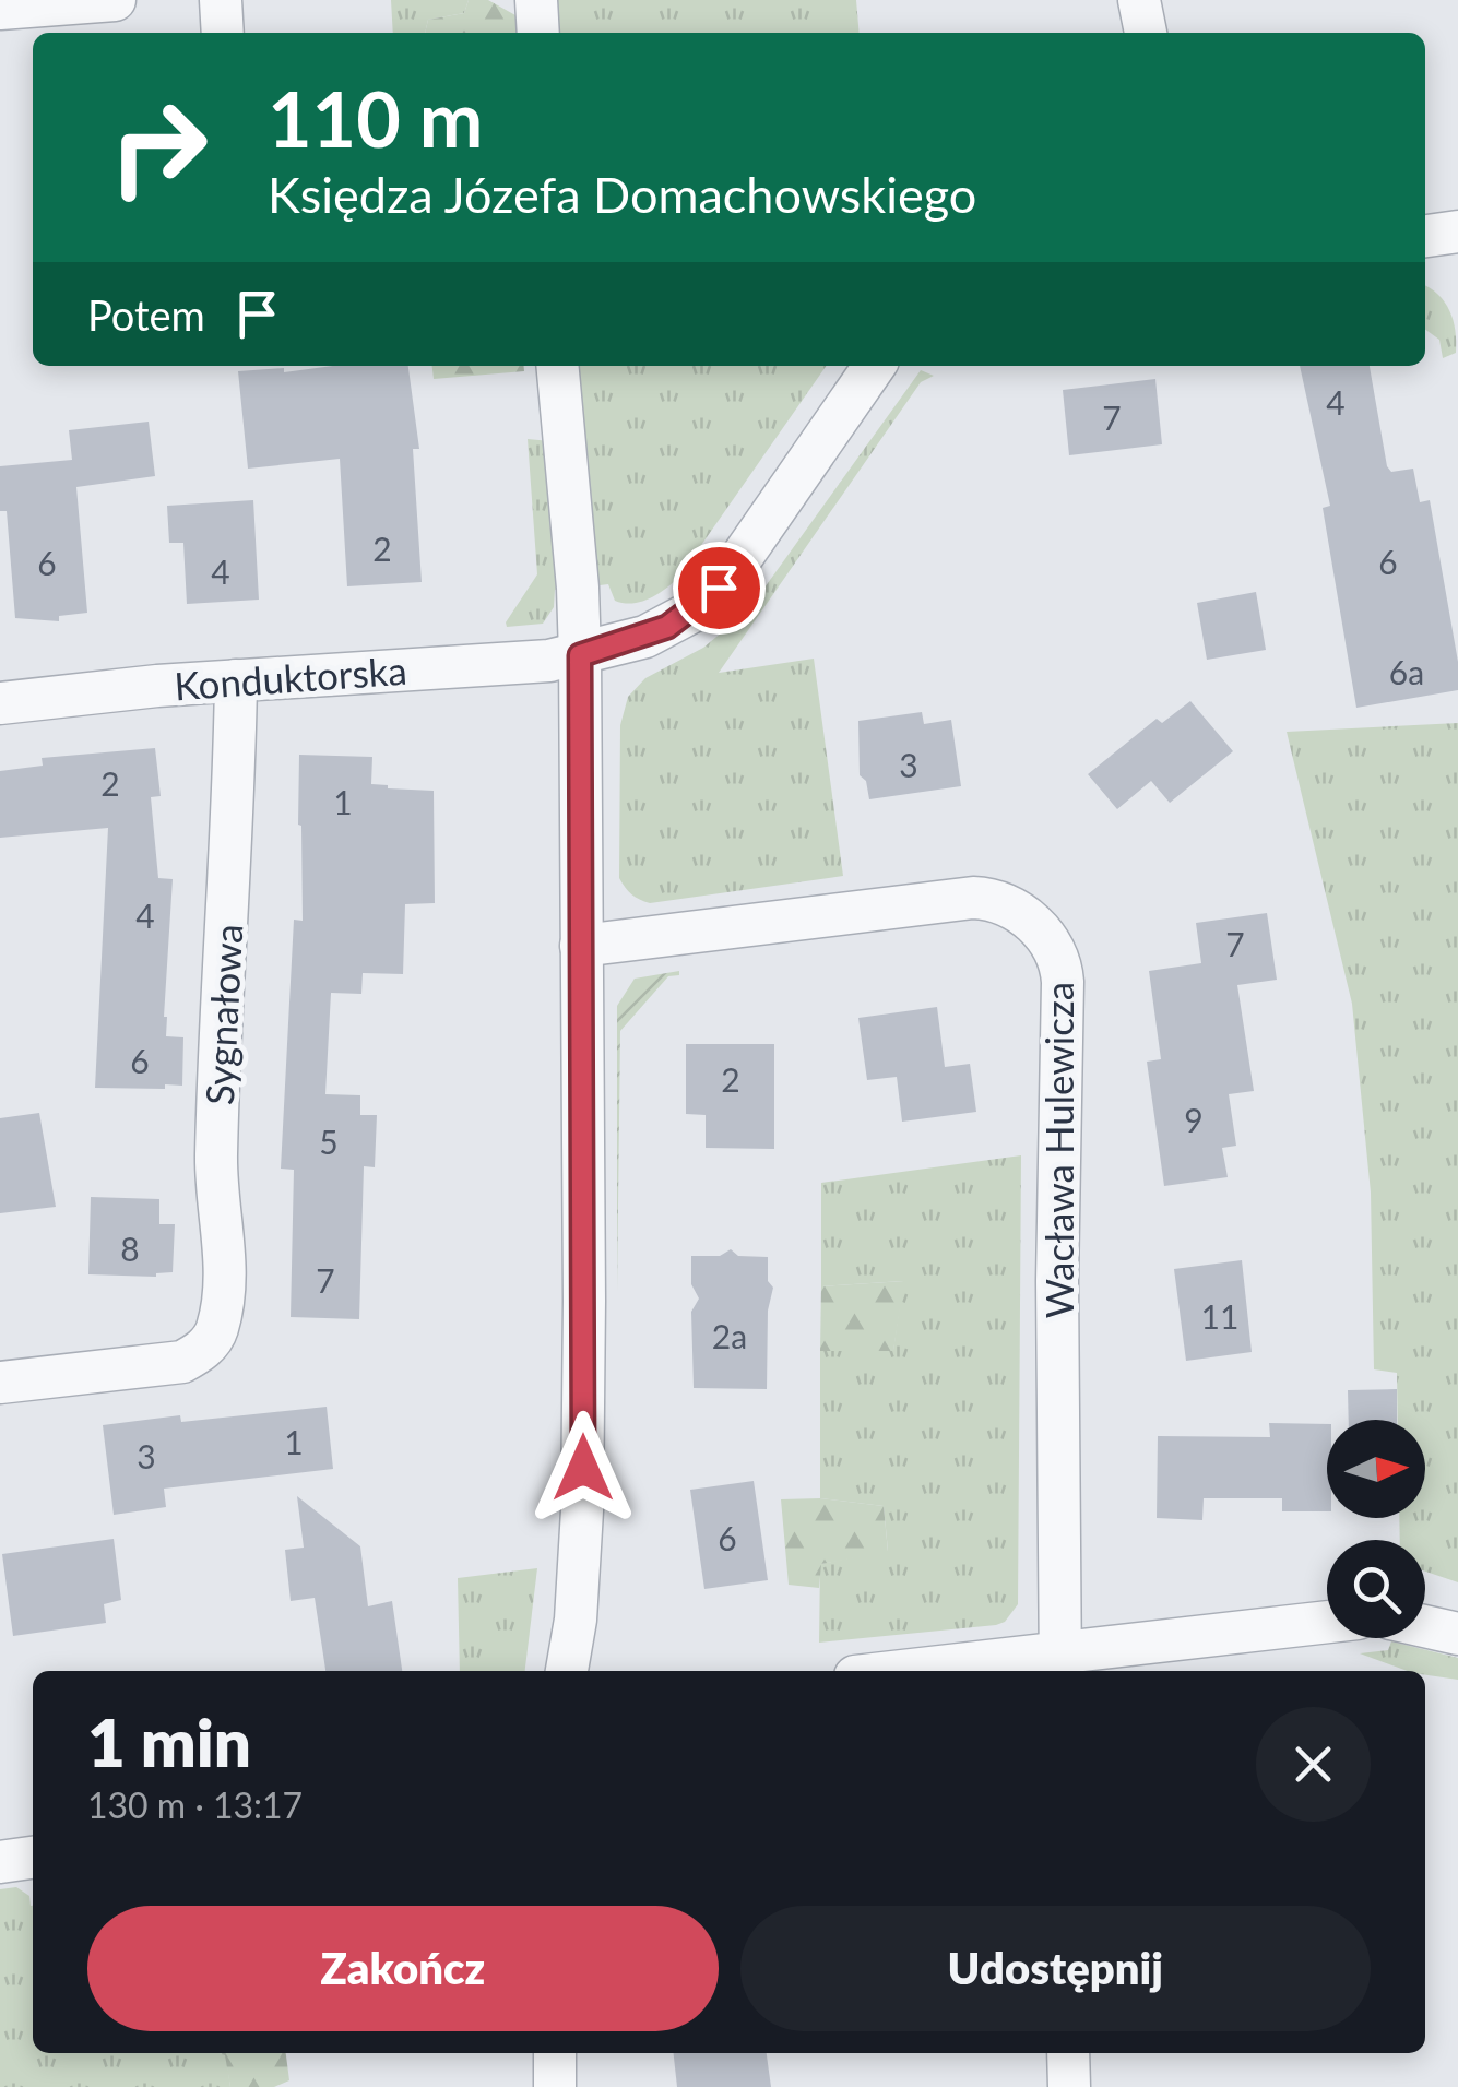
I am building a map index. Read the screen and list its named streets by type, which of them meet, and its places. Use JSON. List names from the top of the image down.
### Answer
{
  "streets": {
    "street": ["Konduktorska", "Sygnałowa", "Wacława Hulewicza"]
  },
  "crossings": [
    ["Konduktorska", "Sygnałowa"]
  ],
  "house_numbers": [
    "4",
    "7",
    "2",
    "6",
    "6",
    "4",
    "6a",
    "3",
    "2",
    "1",
    "4",
    "7",
    "6",
    "2",
    "9",
    "5",
    "8",
    "7",
    "11",
    "2a",
    "1",
    "3",
    "6"
  ],
  "north": "right",
  "page": {
    "turn": ["110 m", "Księdza Józefa Domachowskiego"],
    "then": "Potem",
    "heading": ["1 min", "130 m · 13:17"],
    "buttons": ["Zakończ", "Udostępnij"]
  }
}
